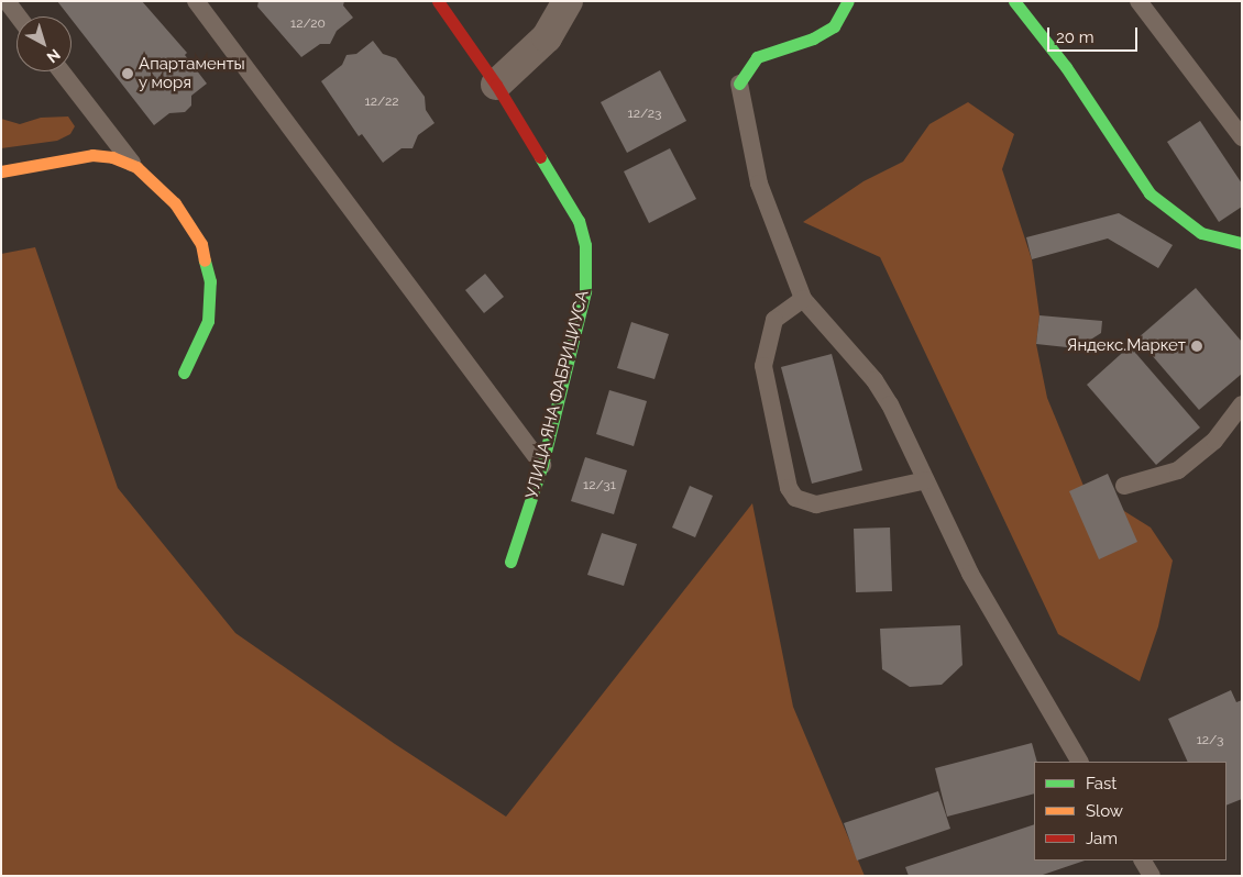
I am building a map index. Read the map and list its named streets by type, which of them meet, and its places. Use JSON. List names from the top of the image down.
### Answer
{
  "streets": {
    "street": ["УЛИЦА ЯНА ФАБРИЦИУСА"]
  },
  "places": ["Апартаменты у моря", "Яндекс.Маркет"],
  "house_numbers": [
    "12/20",
    "12/22",
    "12/23",
    "12/31",
    "12/3"
  ],
  "legend": ["Fast", "Slow", "Jam"],
  "scale_bar": "20 m",
  "north": "bottom right"
}
